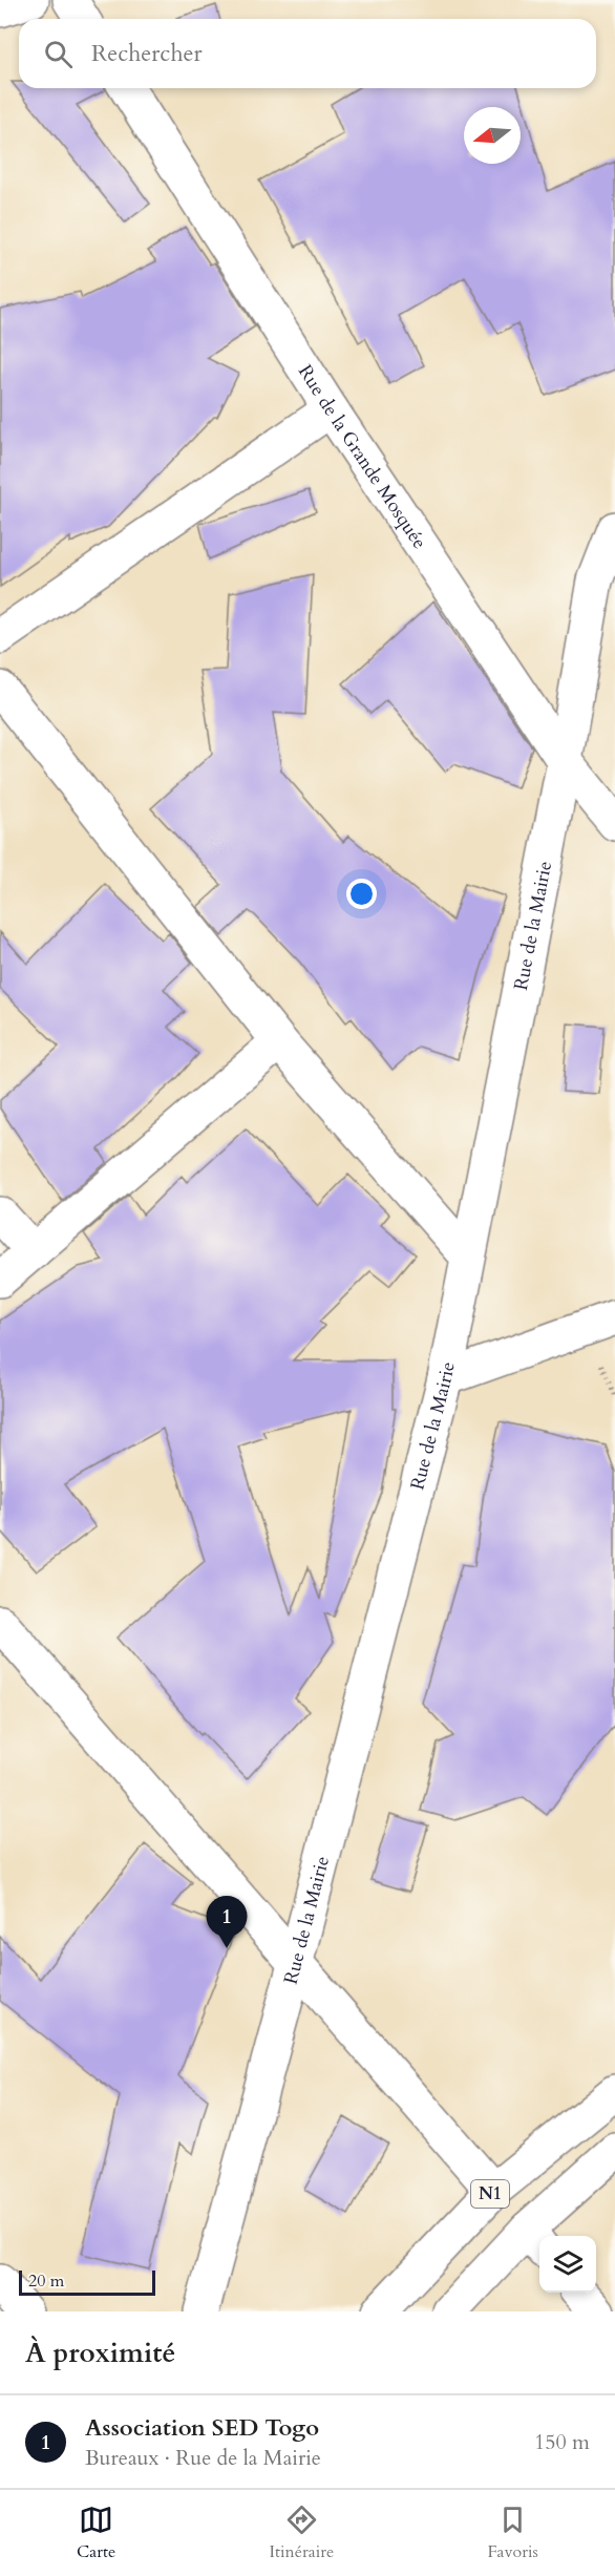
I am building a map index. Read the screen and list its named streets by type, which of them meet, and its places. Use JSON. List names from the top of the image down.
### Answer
{
  "streets": {
    "main road": ["Rue de la Grande Mosquée", "Rue de la Mairie", "N1"]
  },
  "crossings": [
    ["Rue de la Grande Mosquée", "Rue de la Mairie"]
  ],
  "scale_bar": "20 m",
  "north": "left",
  "page": {
    "search": "Rechercher",
    "pins": "1",
    "scale": "20 m",
    "heading": "À proximité",
    "list": [
      {
        "mark": "1",
        "name": "Association SED Togo",
        "note": "Bureaux · Rue de la Mairie",
        "value": "150 m"
      }
    ],
    "nav": ["Carte", "Itinéraire", "Favoris"]
  }
}
